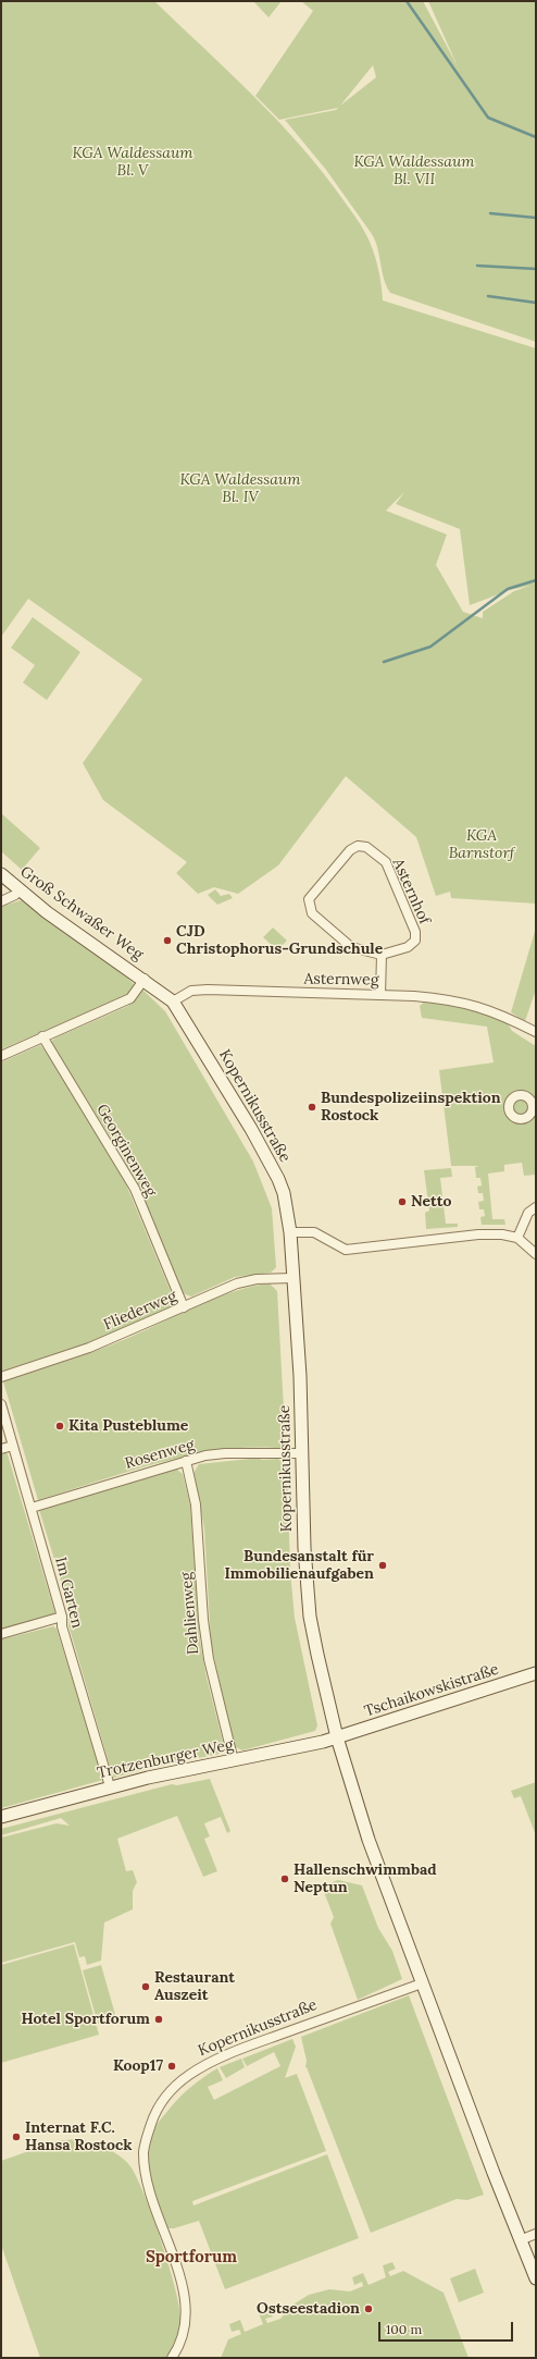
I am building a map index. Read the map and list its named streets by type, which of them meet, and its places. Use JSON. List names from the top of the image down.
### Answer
{
  "streets": {
    "street": [
      "Asternhof",
      "Groß Schwaßer Weg",
      "Asternweg",
      "Kopernikusstraße",
      "Georginenweg",
      "Fliederweg",
      "Rosenweg",
      "Im Garten",
      "Dahlienweg",
      "Tschaikowskistraße",
      "Trotzenburger Weg"
    ]
  },
  "crossings": [
    ["Groß Schwaßer Weg", "Kopernikusstraße"],
    ["Asternweg", "Kopernikusstraße"],
    ["Kopernikusstraße", "Fliederweg"],
    ["Kopernikusstraße", "Rosenweg"],
    ["Kopernikusstraße", "Tschaikowskistraße"],
    ["Kopernikusstraße", "Trotzenburger Weg"],
    ["Georginenweg", "Fliederweg"],
    ["Rosenweg", "Im Garten"],
    ["Rosenweg", "Dahlienweg"],
    ["Im Garten", "Trotzenburger Weg"],
    ["Dahlienweg", "Trotzenburger Weg"],
    ["Tschaikowskistraße", "Trotzenburger Weg"]
  ],
  "districts": ["Sportforum"],
  "parks": [
    "KGA Waldessaum Bl. V",
    "KGA Waldessaum Bl. VII",
    "KGA Waldessaum Bl. IV",
    "KGA Barnstorf"
  ],
  "places": [
    "CJD Christophorus-Grundschule",
    "Bundespolizeiinspektion Rostock",
    "Netto",
    "Kita Pusteblume",
    "Bundesanstalt für Immobilienaufgaben",
    "Hallenschwimmbad Neptun",
    "Restaurant Auszeit",
    "Hotel Sportforum",
    "Koop17",
    "Internat F.C. Hansa Rostock",
    "Ostseestadion"
  ],
  "scale_bar": "100 m"
}
